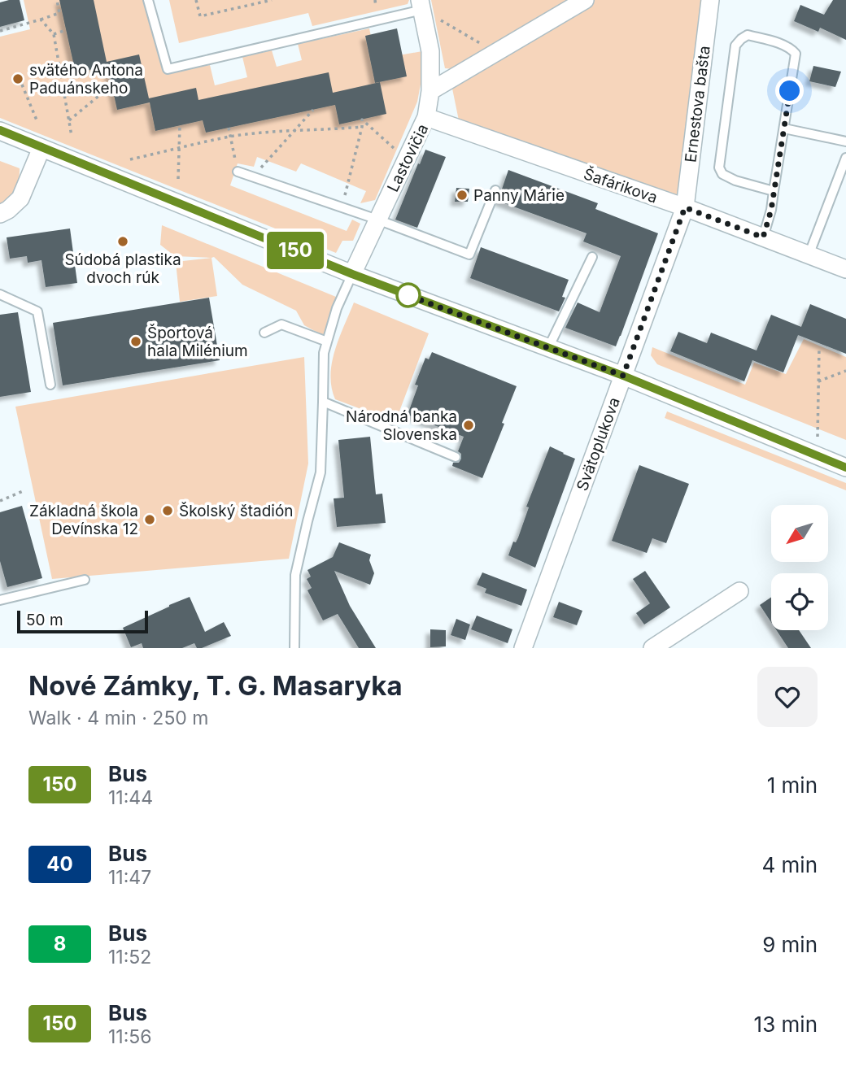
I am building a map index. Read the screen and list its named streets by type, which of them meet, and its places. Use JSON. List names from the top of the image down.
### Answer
{
  "streets": {
    "street": [
      "Ernestova bašta",
      "Lastovičia",
      "Šafárikova",
      "Svätoplukova"
    ]
  },
  "crossings": [
    ["Ernestova bašta", "Šafárikova"],
    ["Ernestova bašta", "Svätoplukova"],
    ["Lastovičia", "Šafárikova"],
    ["Šafárikova", "Svätoplukova"]
  ],
  "places": [
    "svätého Antona Paduánskeho",
    "Panny Márie",
    "Súdobá plastika dvoch rúk",
    "Športová hala Milénium",
    "Národná banka Slovenska",
    "Školský štadión",
    "Základná škola Devínska 12"
  ],
  "lines": ["bus line 150"],
  "scale_bar": "50 m",
  "north": "bottom left",
  "page": {
    "on_map": "150",
    "scale": "50 m",
    "heading": ["Nové Zámky, T. G. Masaryka", "Walk · 4 min · 250 m"],
    "list": [
      {
        "mark": "150",
        "name": "Bus",
        "note": "11:44",
        "value": "1 min"
      },
      {
        "mark": "40",
        "name": "Bus",
        "note": "11:47",
        "value": "4 min"
      },
      {
        "mark": "8",
        "name": "Bus",
        "note": "11:52",
        "value": "9 min"
      },
      {
        "mark": "150",
        "name": "Bus",
        "note": "11:56",
        "value": "13 min"
      }
    ]
  }
}
